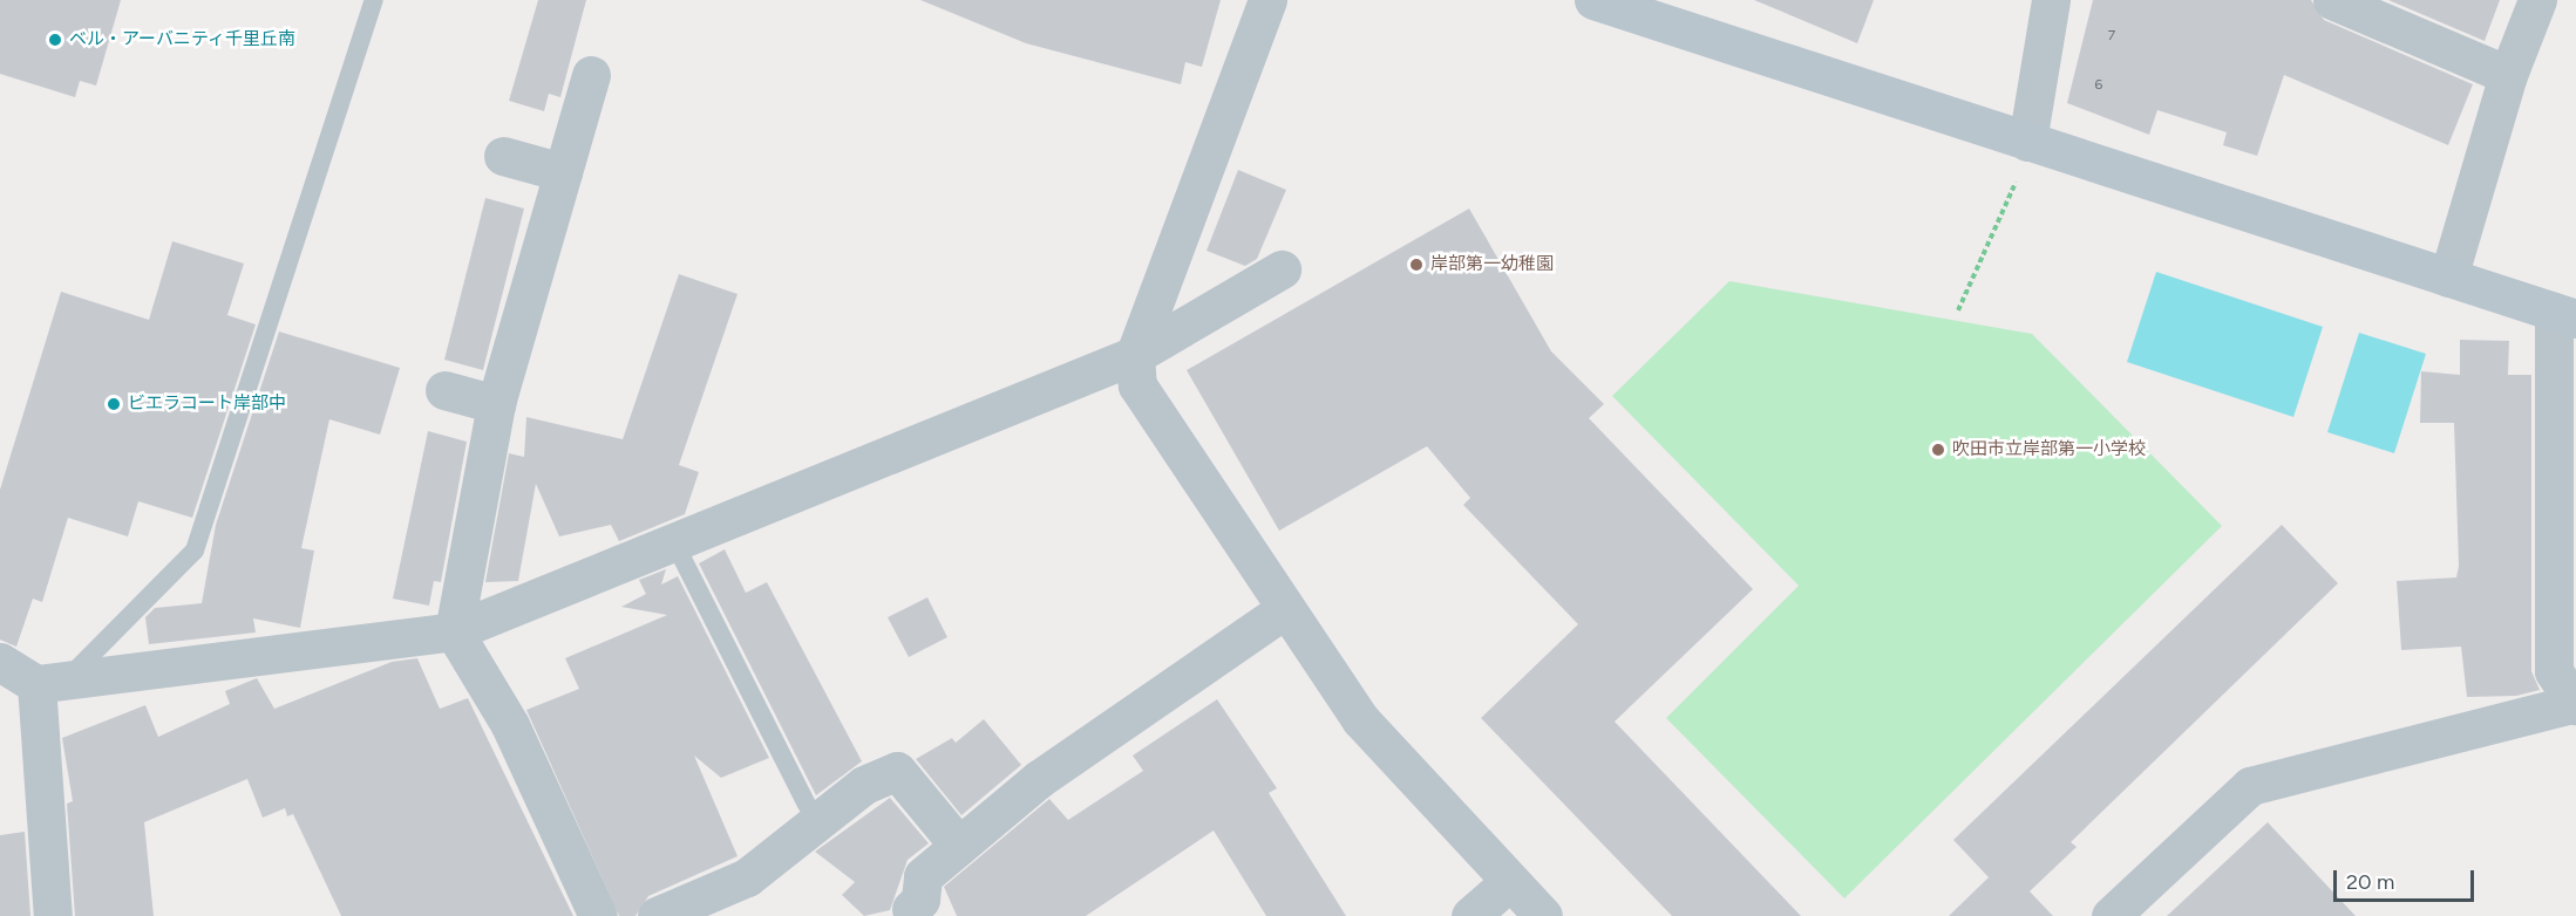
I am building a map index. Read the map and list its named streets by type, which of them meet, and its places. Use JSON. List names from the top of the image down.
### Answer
{
  "places": [
    "ベル・アーバニティ千里丘南",
    "岸部第一幼稚園",
    "ビエラコート岸部中",
    "吹田市立岸部第一小学校"
  ],
  "house_numbers": ["7", "6"],
  "scale_bar": "20 m"
}
